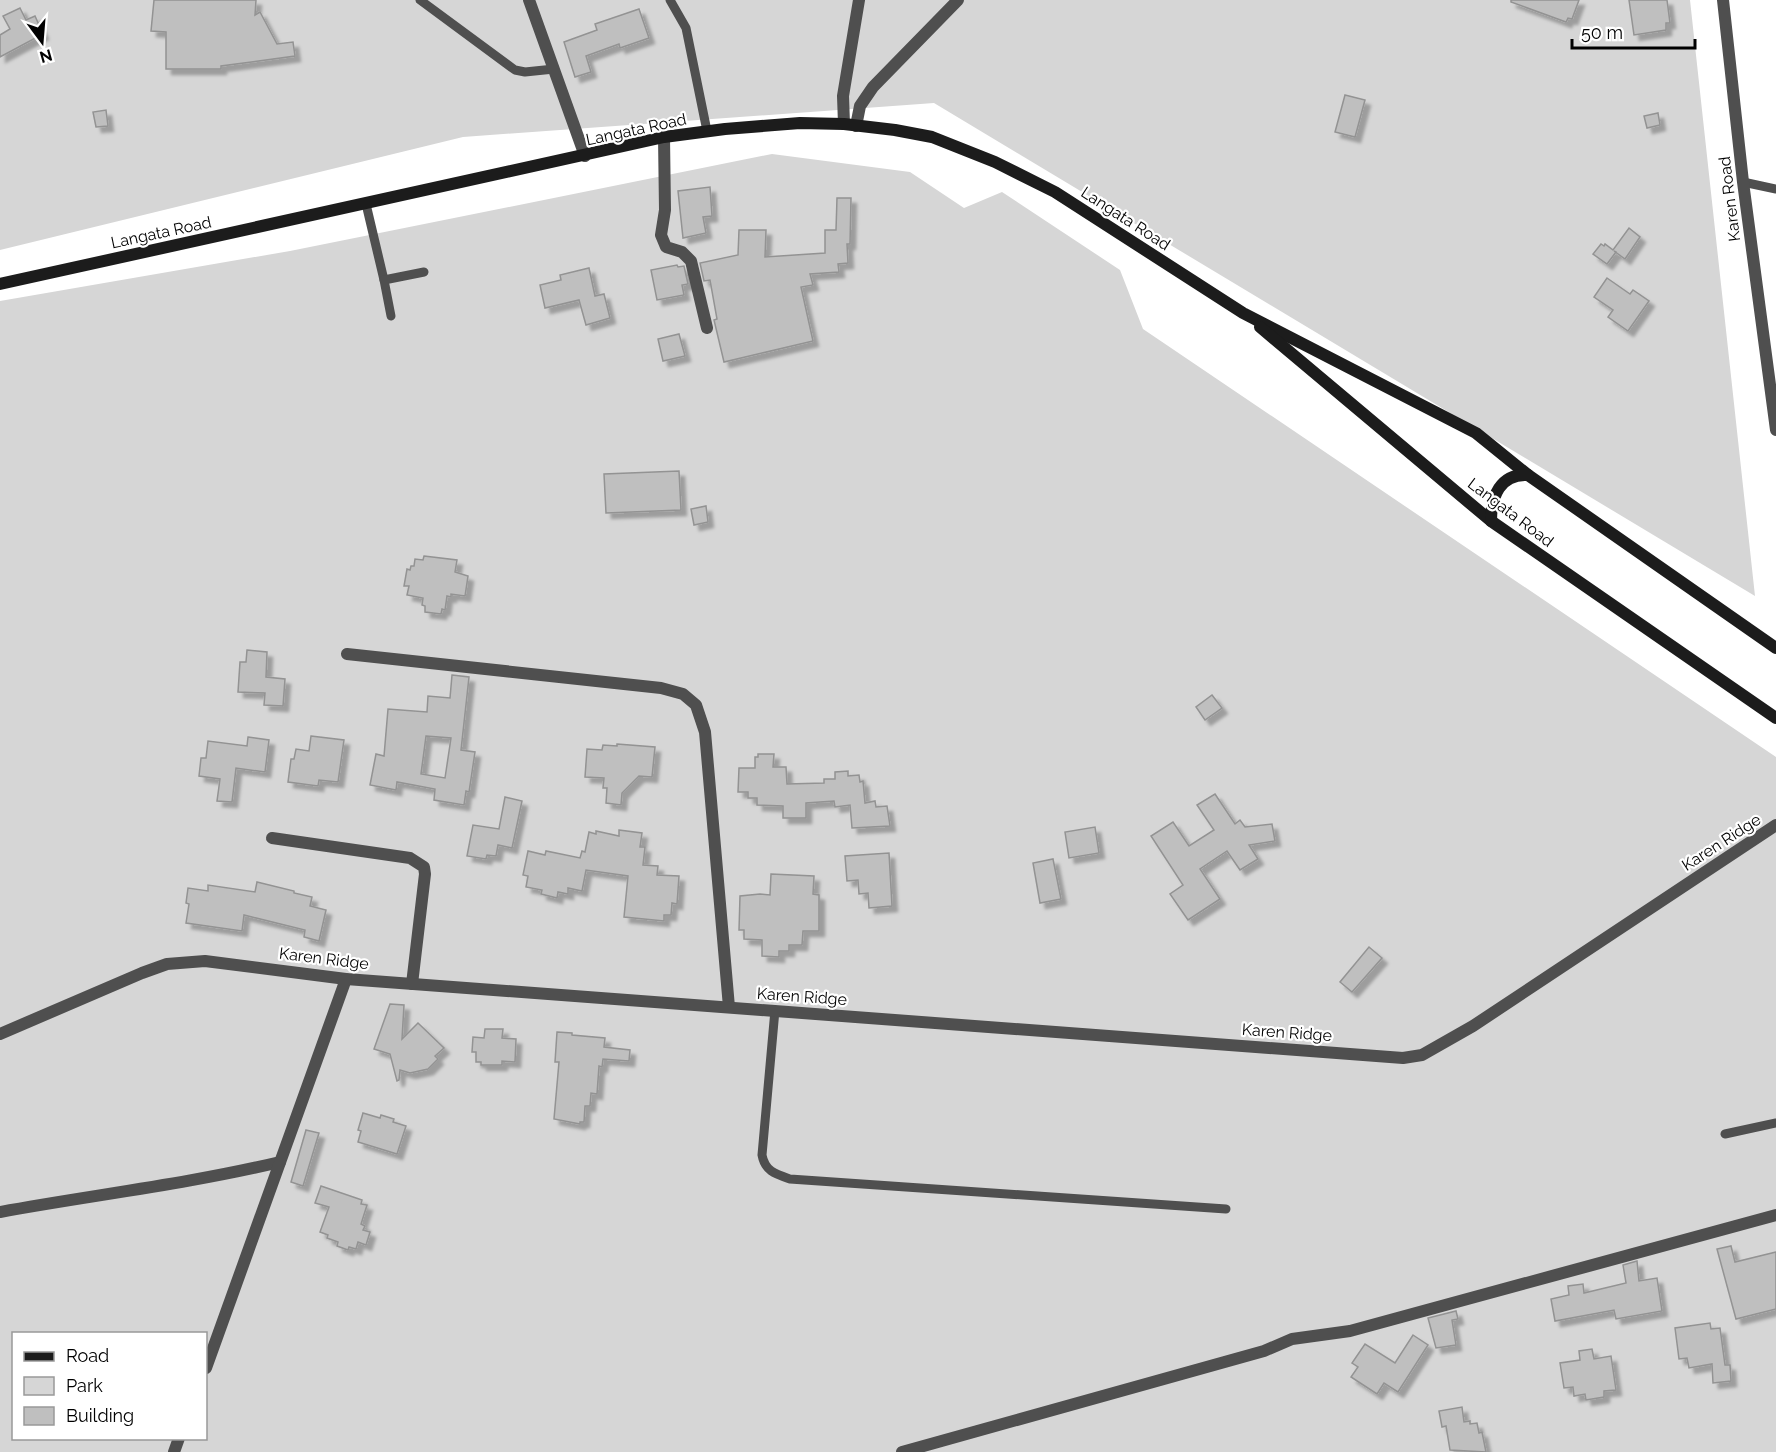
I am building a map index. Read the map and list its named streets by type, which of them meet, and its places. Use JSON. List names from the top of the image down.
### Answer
{
  "streets": {
    "main road": ["Langata Road"],
    "street": ["Karen Road", "Karen Ridge"]
  },
  "legend": ["Road", "Park", "Building"],
  "scale_bar": "50 m",
  "north": "bottom"
}
